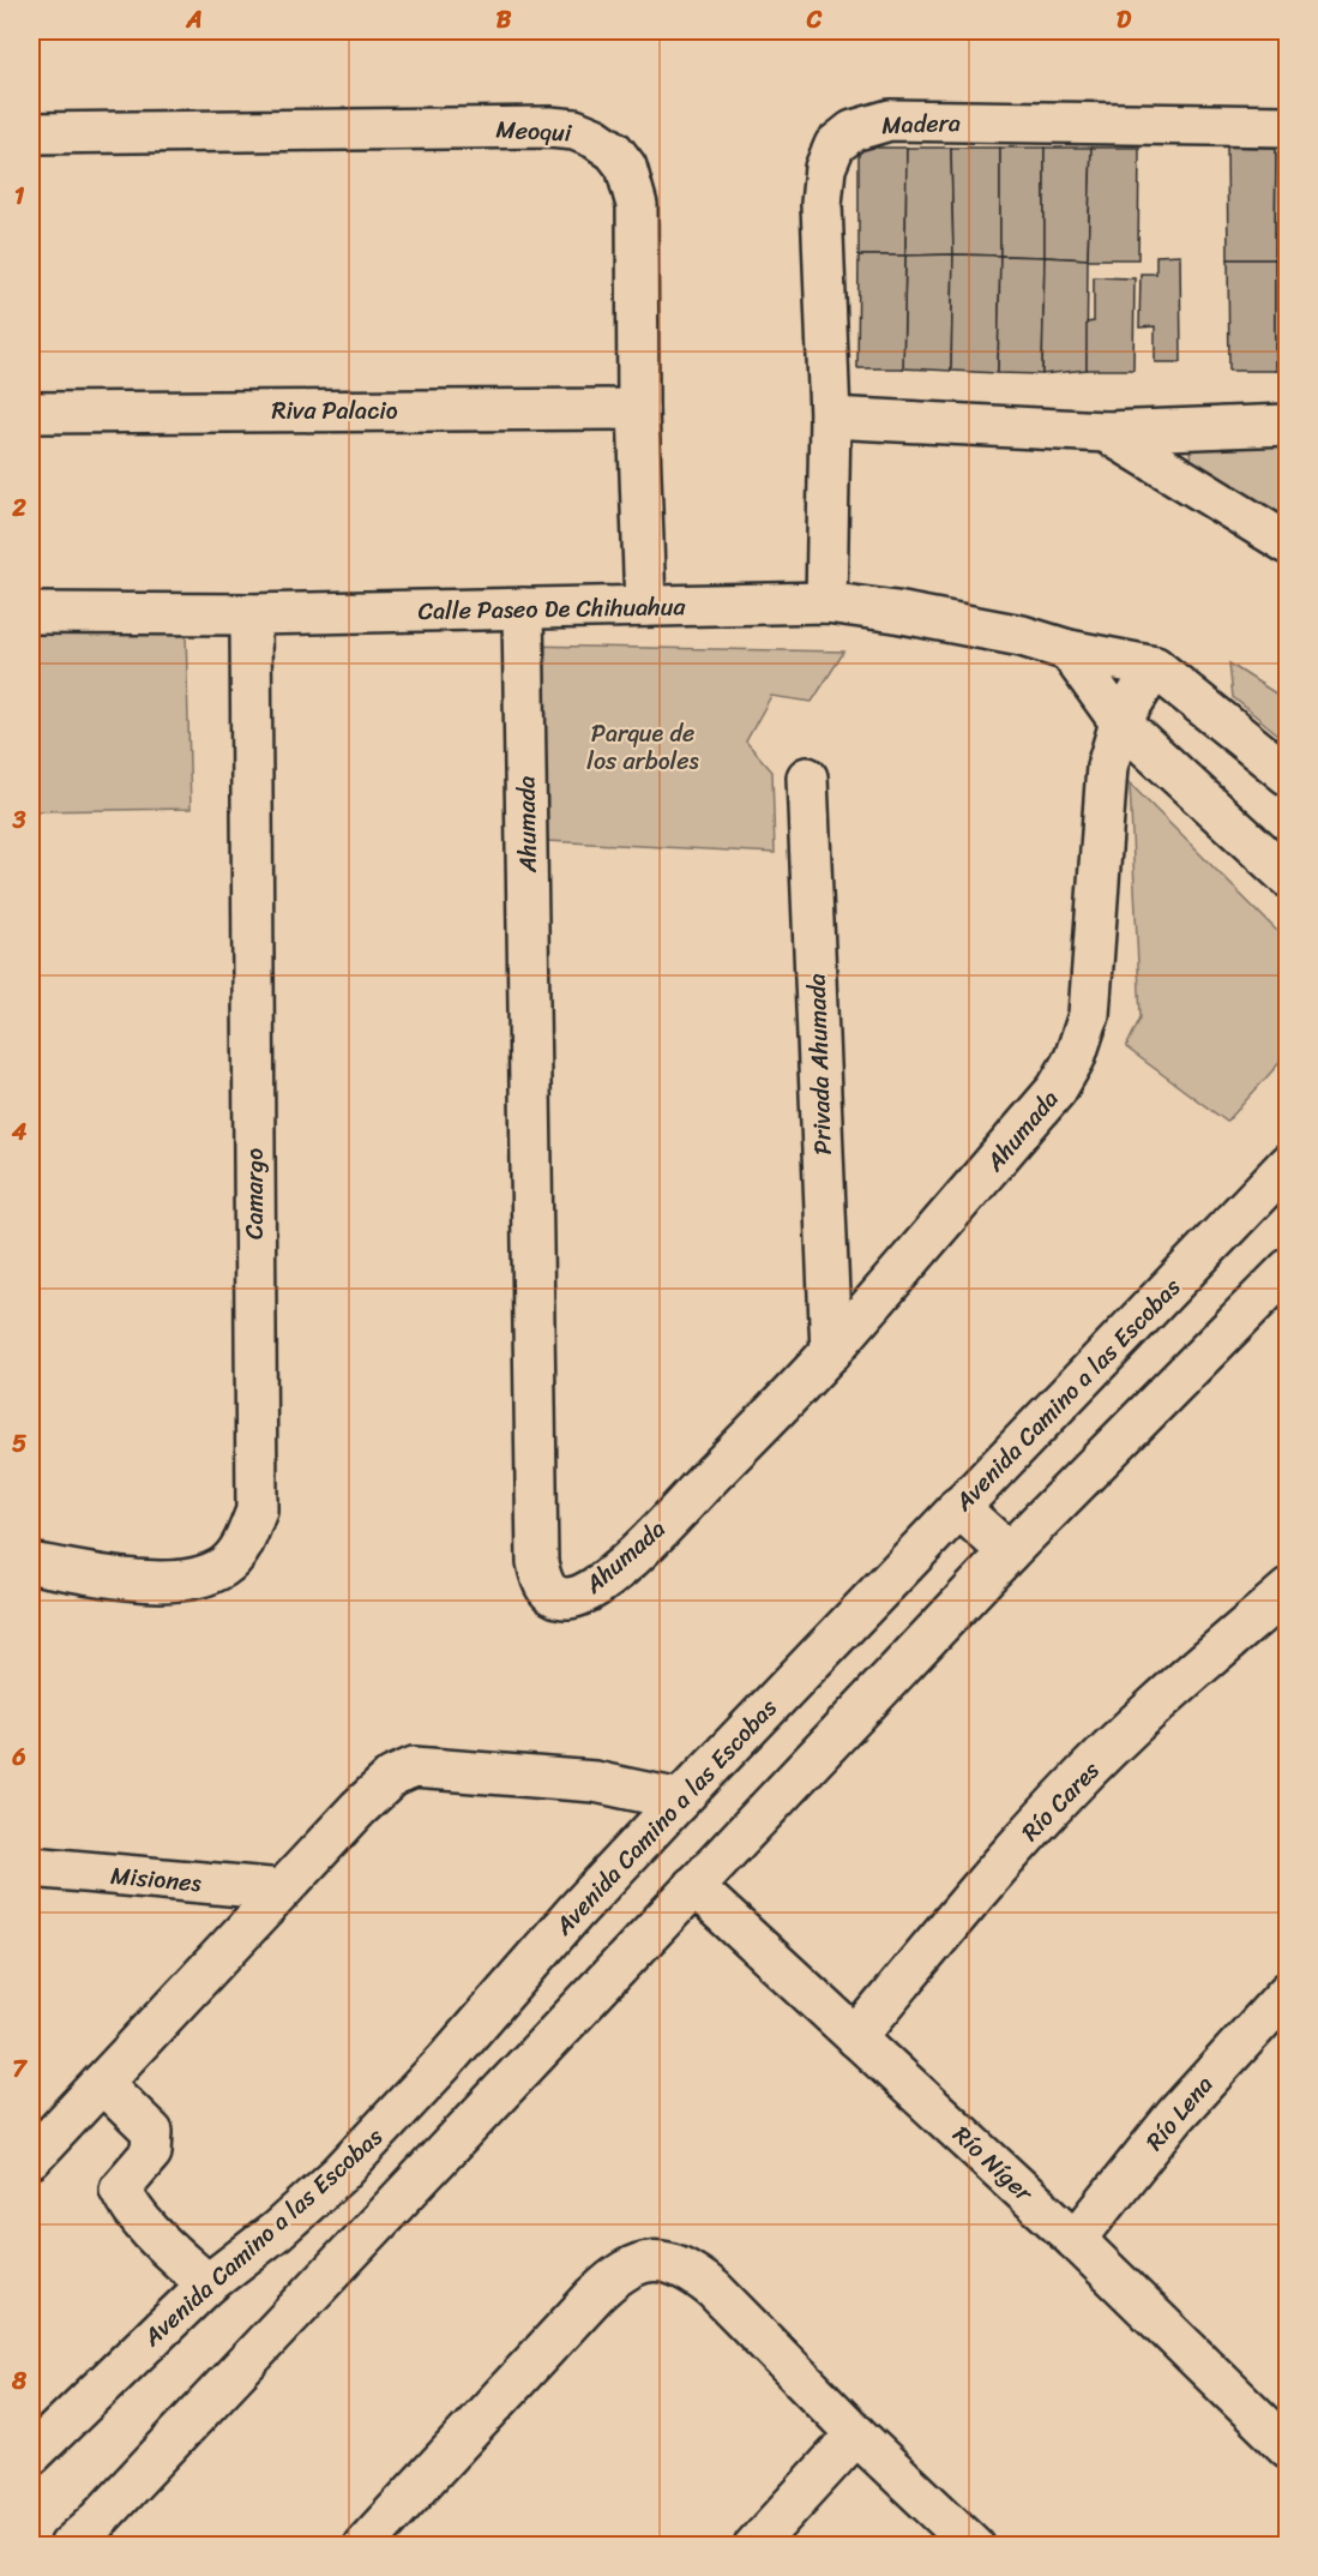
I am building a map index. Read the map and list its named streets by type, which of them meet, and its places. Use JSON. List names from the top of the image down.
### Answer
{
  "streets": {
    "street": [
      "Madera",
      "Meoqui",
      "Riva Palacio",
      "Calle Paseo De Chihuahua",
      "Ahumada",
      "Privada Ahumada",
      "Camargo",
      "Avenida Camino a las Escobas",
      "Río Cares",
      "Misiones",
      "Río Lena",
      "Río Níger"
    ]
  },
  "crossings": [
    ["Madera", "Calle Paseo De Chihuahua"],
    ["Meoqui", "Riva Palacio"],
    ["Meoqui", "Calle Paseo De Chihuahua"],
    ["Calle Paseo De Chihuahua", "Ahumada"],
    ["Calle Paseo De Chihuahua", "Camargo"],
    ["Ahumada", "Privada Ahumada"],
    ["Río Cares", "Río Níger"],
    ["Río Lena", "Río Níger"]
  ],
  "parks": ["Parque de los arboles"],
  "grid": {
    "columns": [
      "A",
      "B",
      "C",
      "D"
    ],
    "rows": [
      "1",
      "2",
      "3",
      "4",
      "5",
      "6",
      "7",
      "8"
    ]
  }
}
